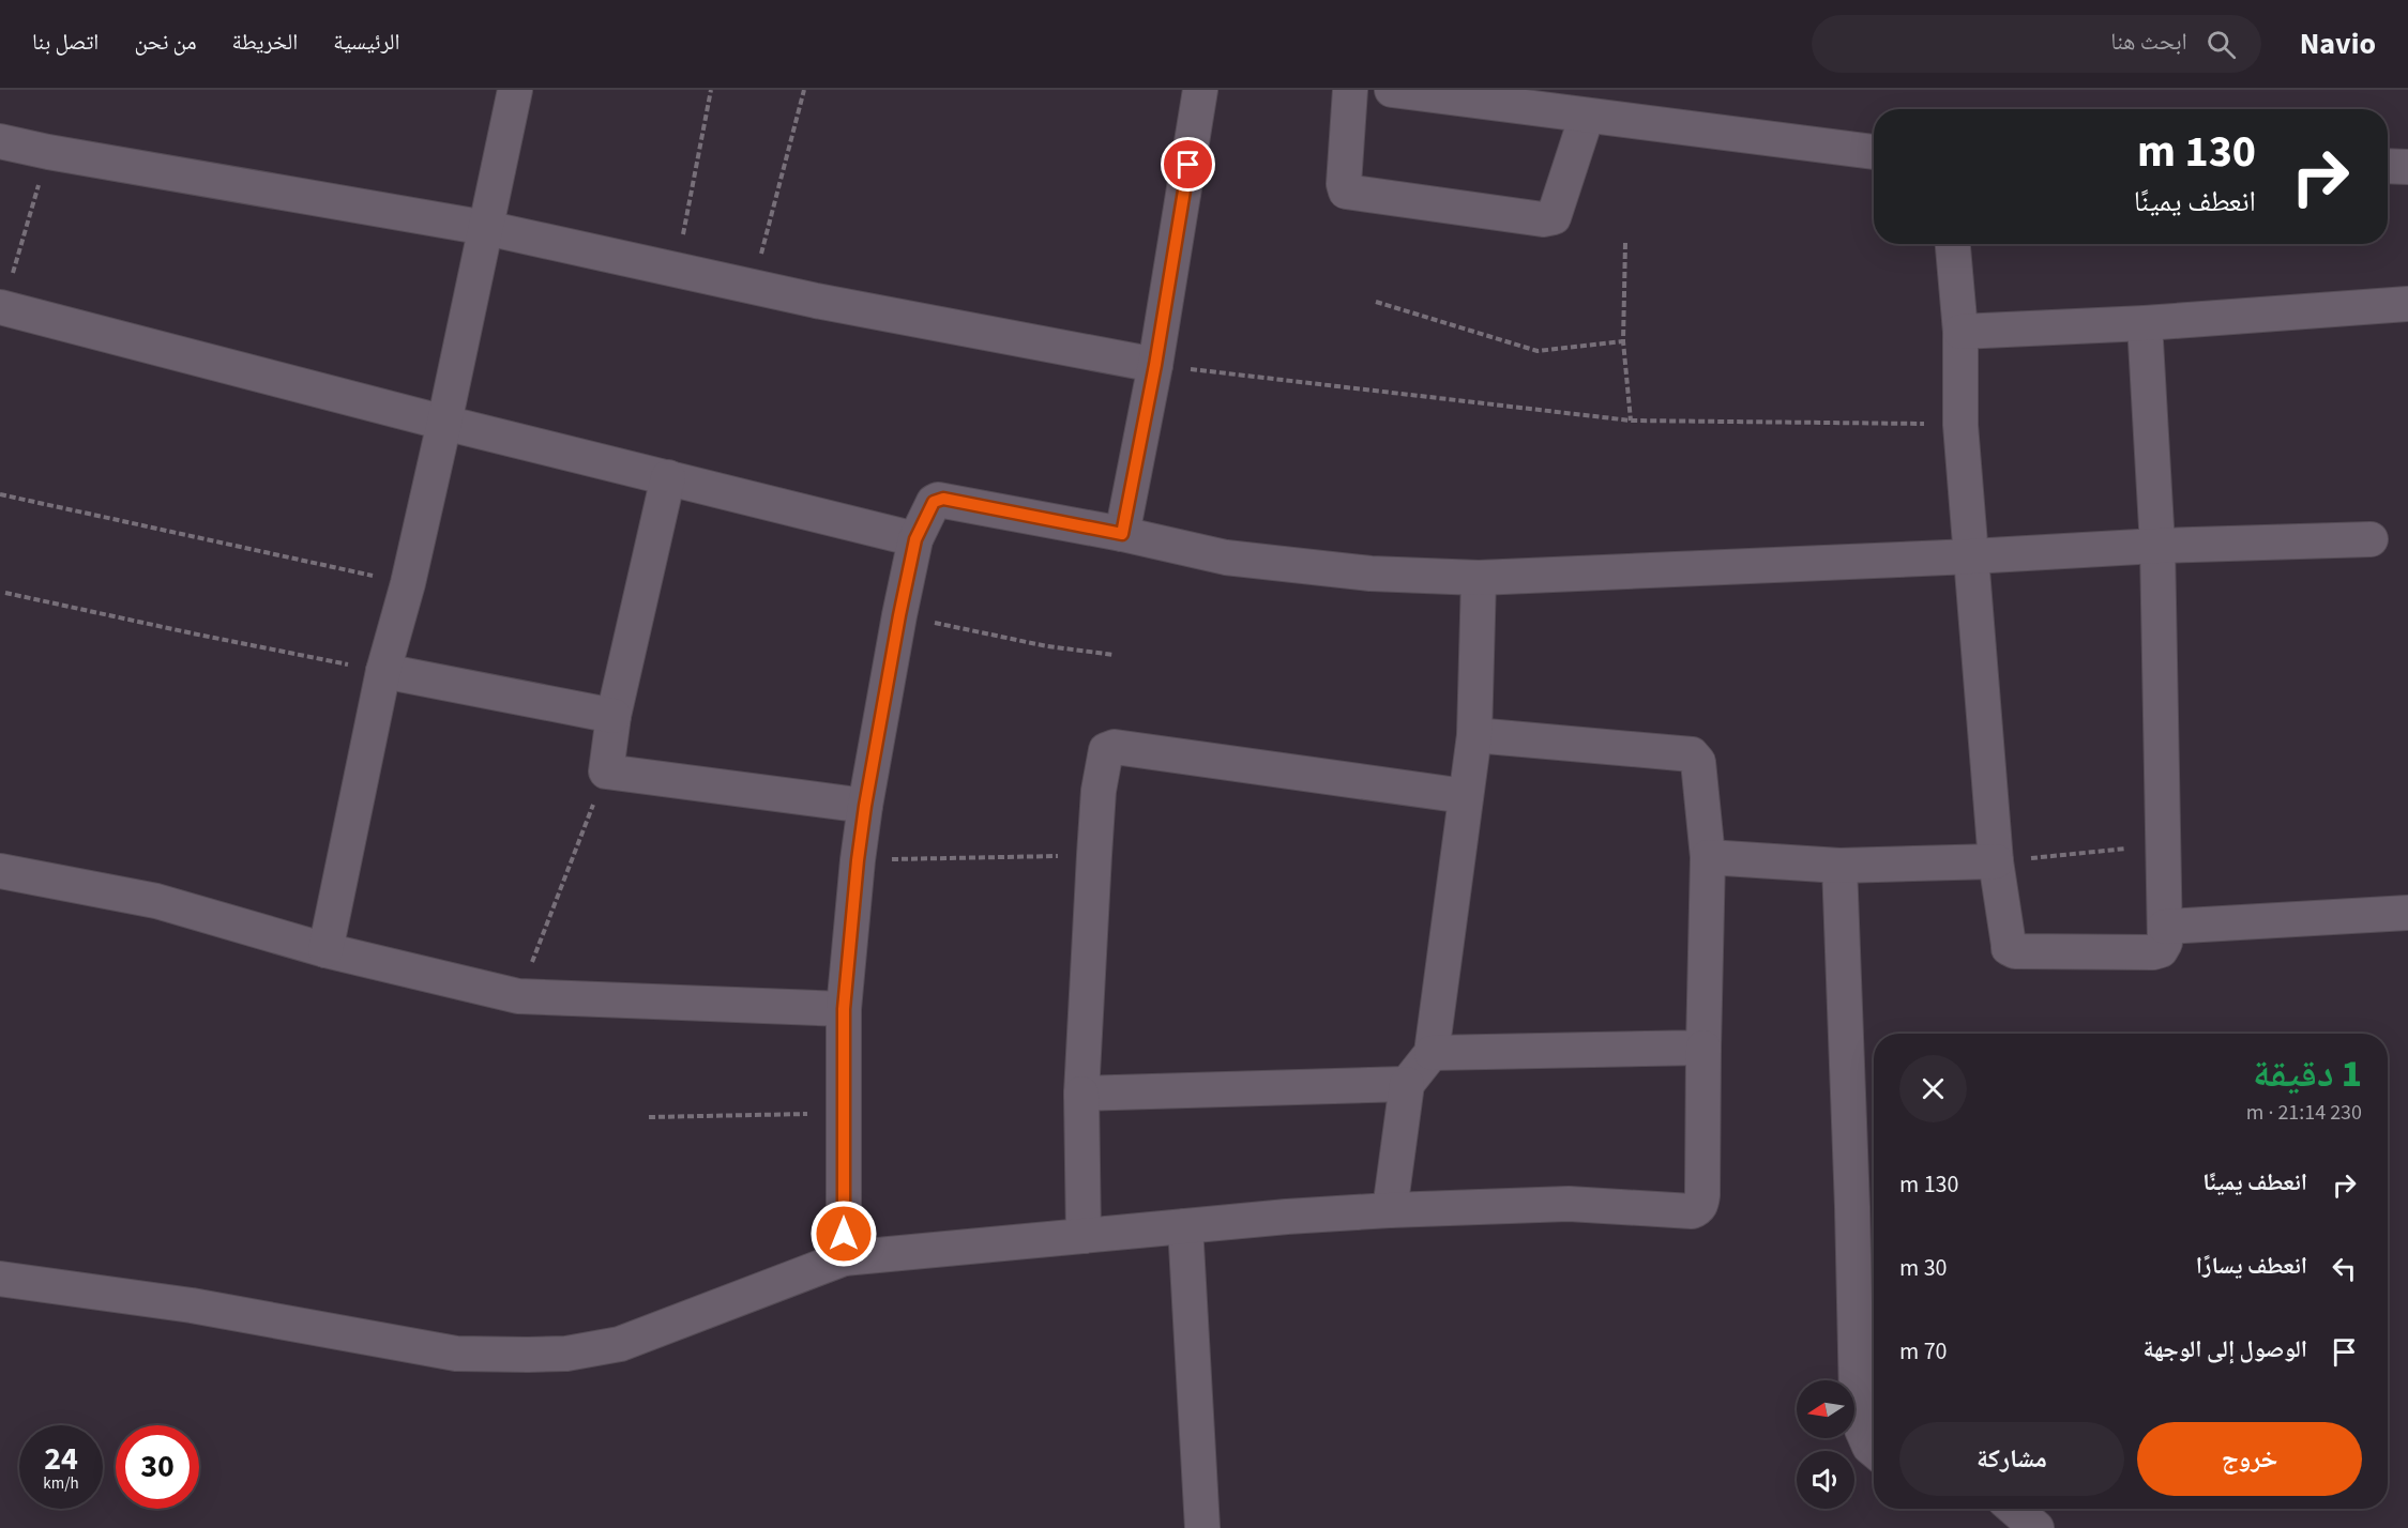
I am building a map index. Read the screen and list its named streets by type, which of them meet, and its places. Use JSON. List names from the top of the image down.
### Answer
{
  "north": "left",
  "page": {
    "header": "Navio",
    "search": "ابحث هنا",
    "nav": [
      "الرئيسية",
      "الخريطة",
      "من نحن",
      "اتصل بنا"
    ],
    "turn": ["130 m", "انعطف يمينًا"],
    "heading": ["1 دقيقة", "230 m · 21:14"],
    "list": [
      {
        "name": "انعطف يمينًا",
        "value": "130 m"
      },
      {
        "name": "انعطف يسارًا",
        "value": "30 m"
      },
      {
        "name": "الوصول إلى الوجهة",
        "value": "70 m"
      }
    ],
    "buttons": ["خروج", "مشاركة"],
    "speed": "24 km/h",
    "limit": "30"
  }
}
